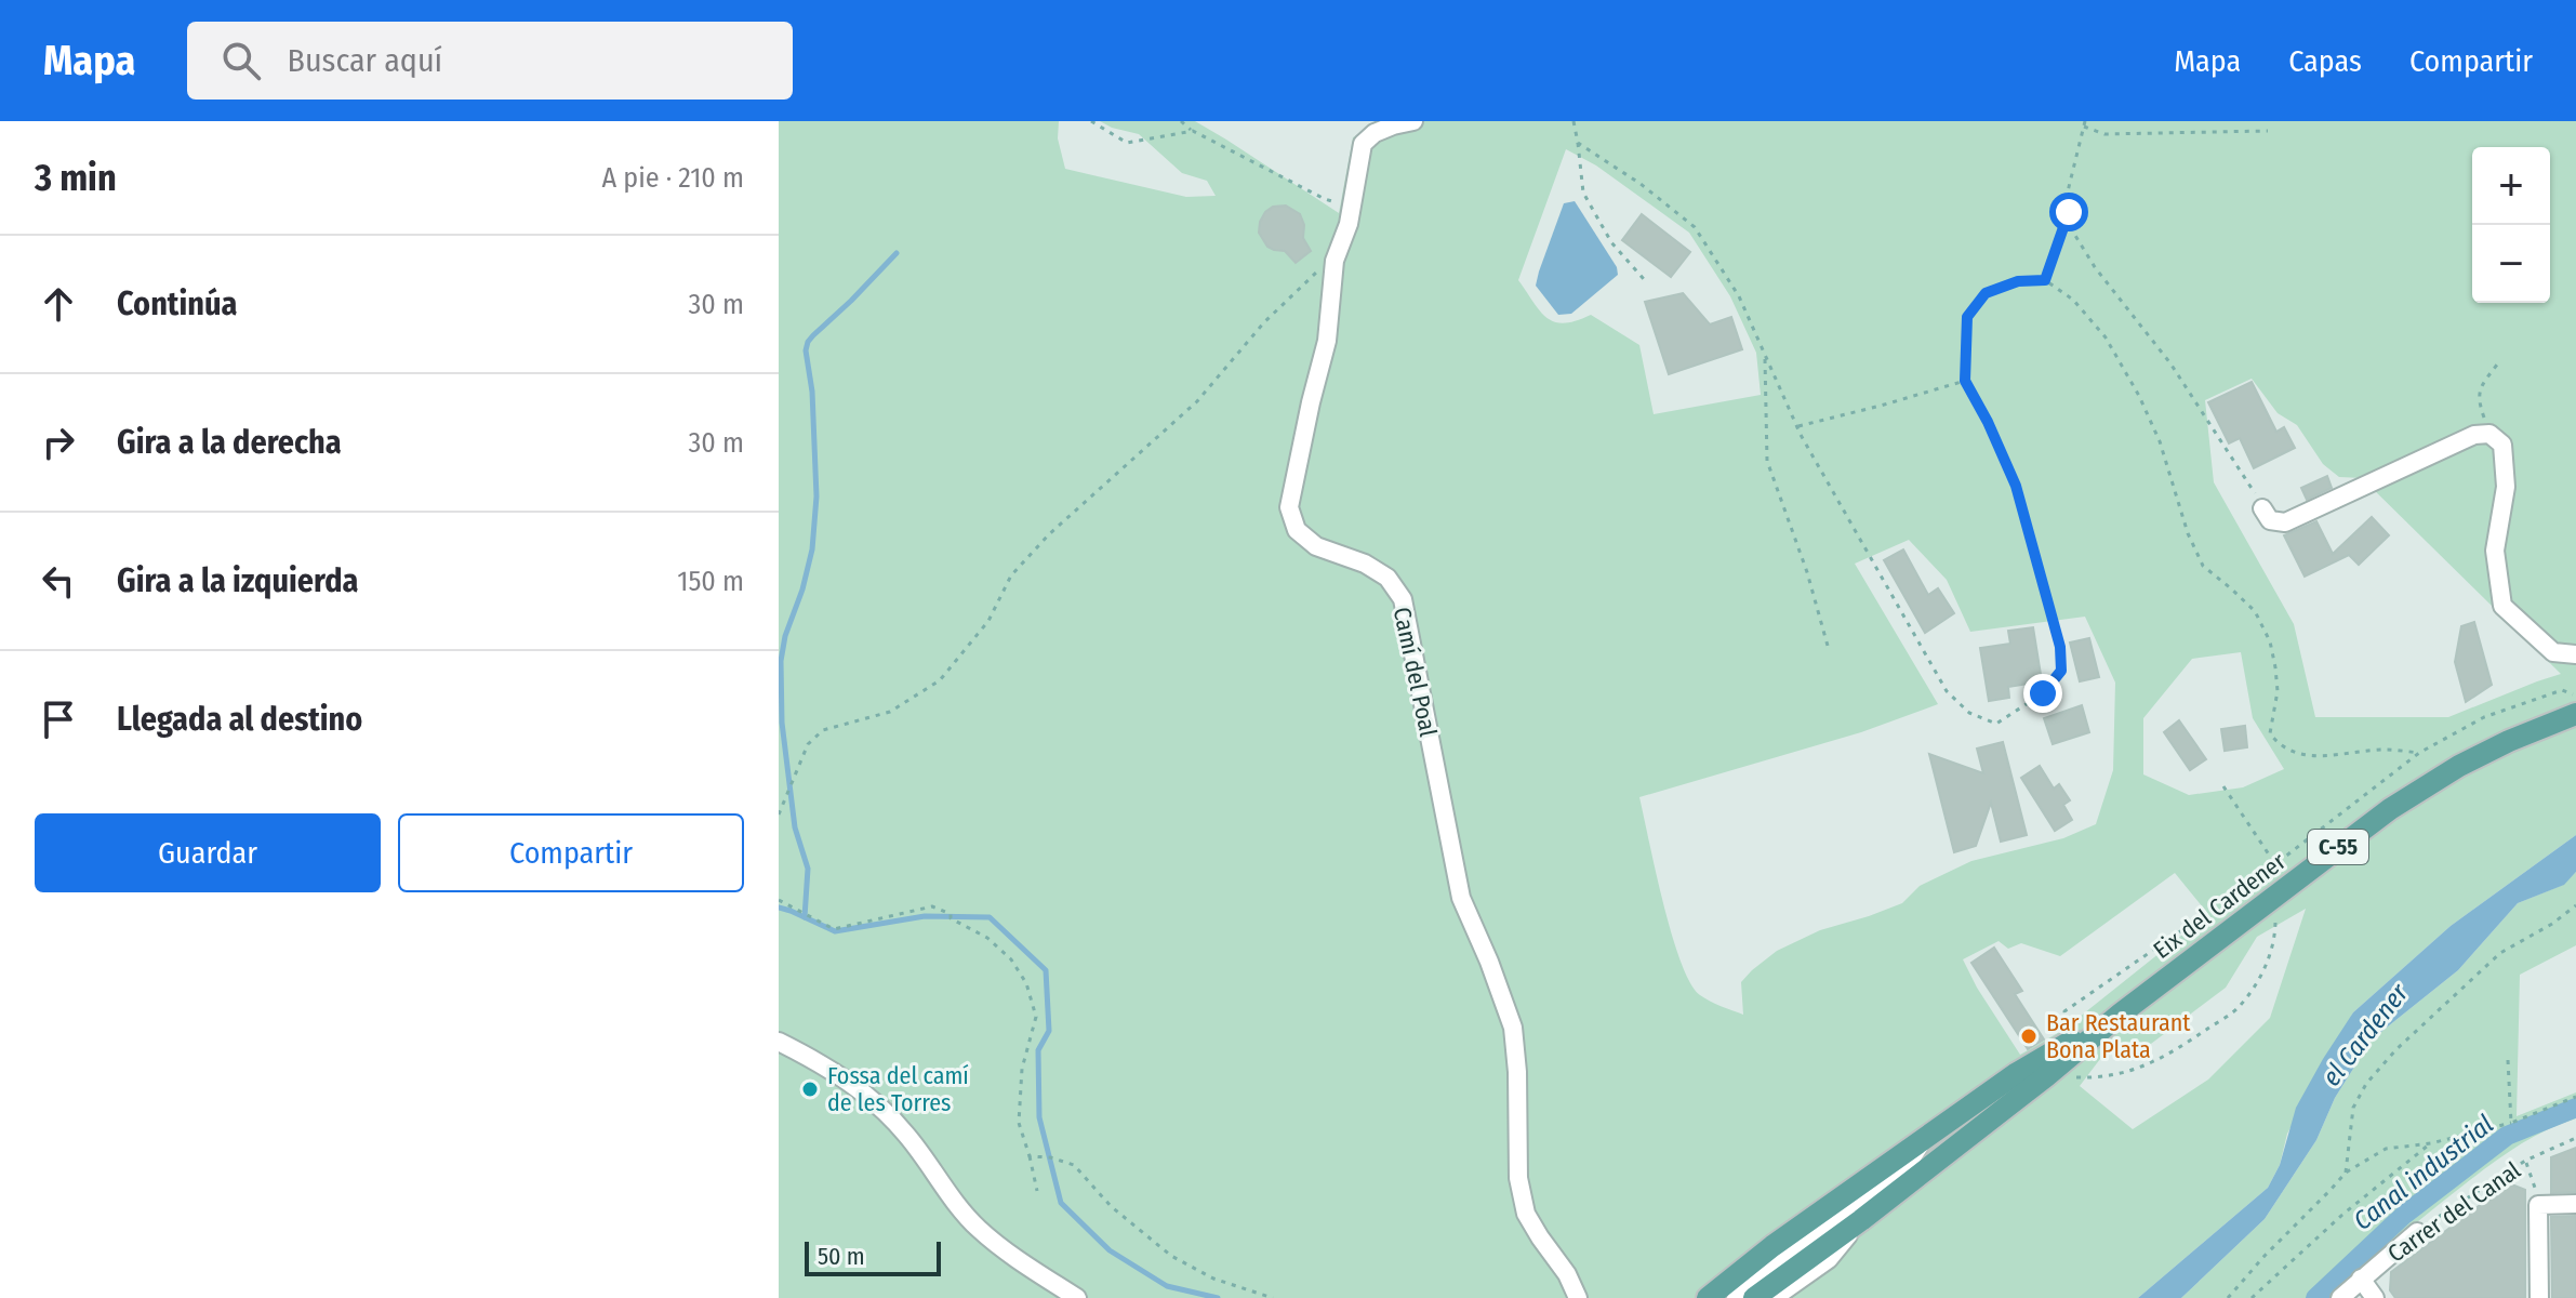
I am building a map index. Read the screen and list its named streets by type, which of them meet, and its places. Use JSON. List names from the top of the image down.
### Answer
{
  "streets": {
    "main road": ["C-55", "Eix del Cardener"],
    "street": ["Camí del Poal", "Carrer del Canal"]
  },
  "crossings": [
    ["C-55", "Eix del Cardener"]
  ],
  "water": ["el Cardener", "Canal industrial"],
  "places": ["Bar Restaurant Bona Plata", "Fossa del camí de les Torres"],
  "scale_bar": "50 m",
  "page": {
    "header": "Mapa",
    "search": "Buscar aquí",
    "nav": ["Mapa", "Capas", "Compartir"],
    "heading": ["3 min", "A pie · 210 m"],
    "map_buttons": ["+", "−"],
    "list": [
      ["Continúa", "30 m"],
      ["Gira a la derecha", "30 m"],
      ["Gira a la izquierda", "150 m"],
      "Llegada al destino"
    ],
    "buttons": ["Guardar", "Compartir"],
    "scale": "50 m"
  }
}
